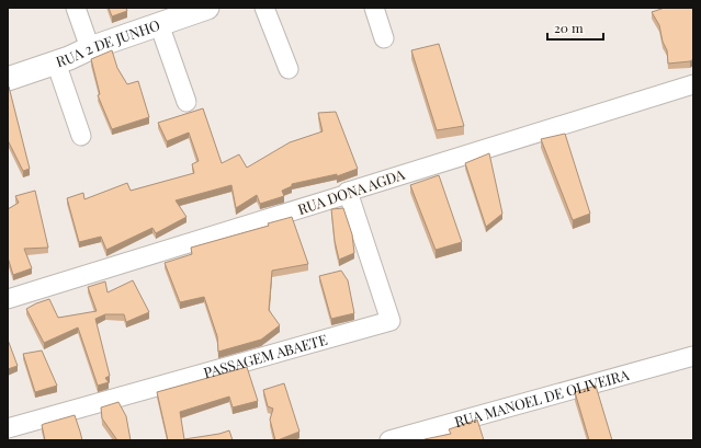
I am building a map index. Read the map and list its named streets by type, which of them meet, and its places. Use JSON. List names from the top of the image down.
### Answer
{
  "streets": {
    "street": [
      "RUA 2 DE JUNHO",
      "RUA DONA AGDA",
      "PASSAGEM ABAETE",
      "RUA MANOEL DE OLIVEIRA"
    ]
  },
  "crossings": [
    ["RUA DONA AGDA", "PASSAGEM ABAETE"]
  ],
  "scale_bar": "20 m"
}
